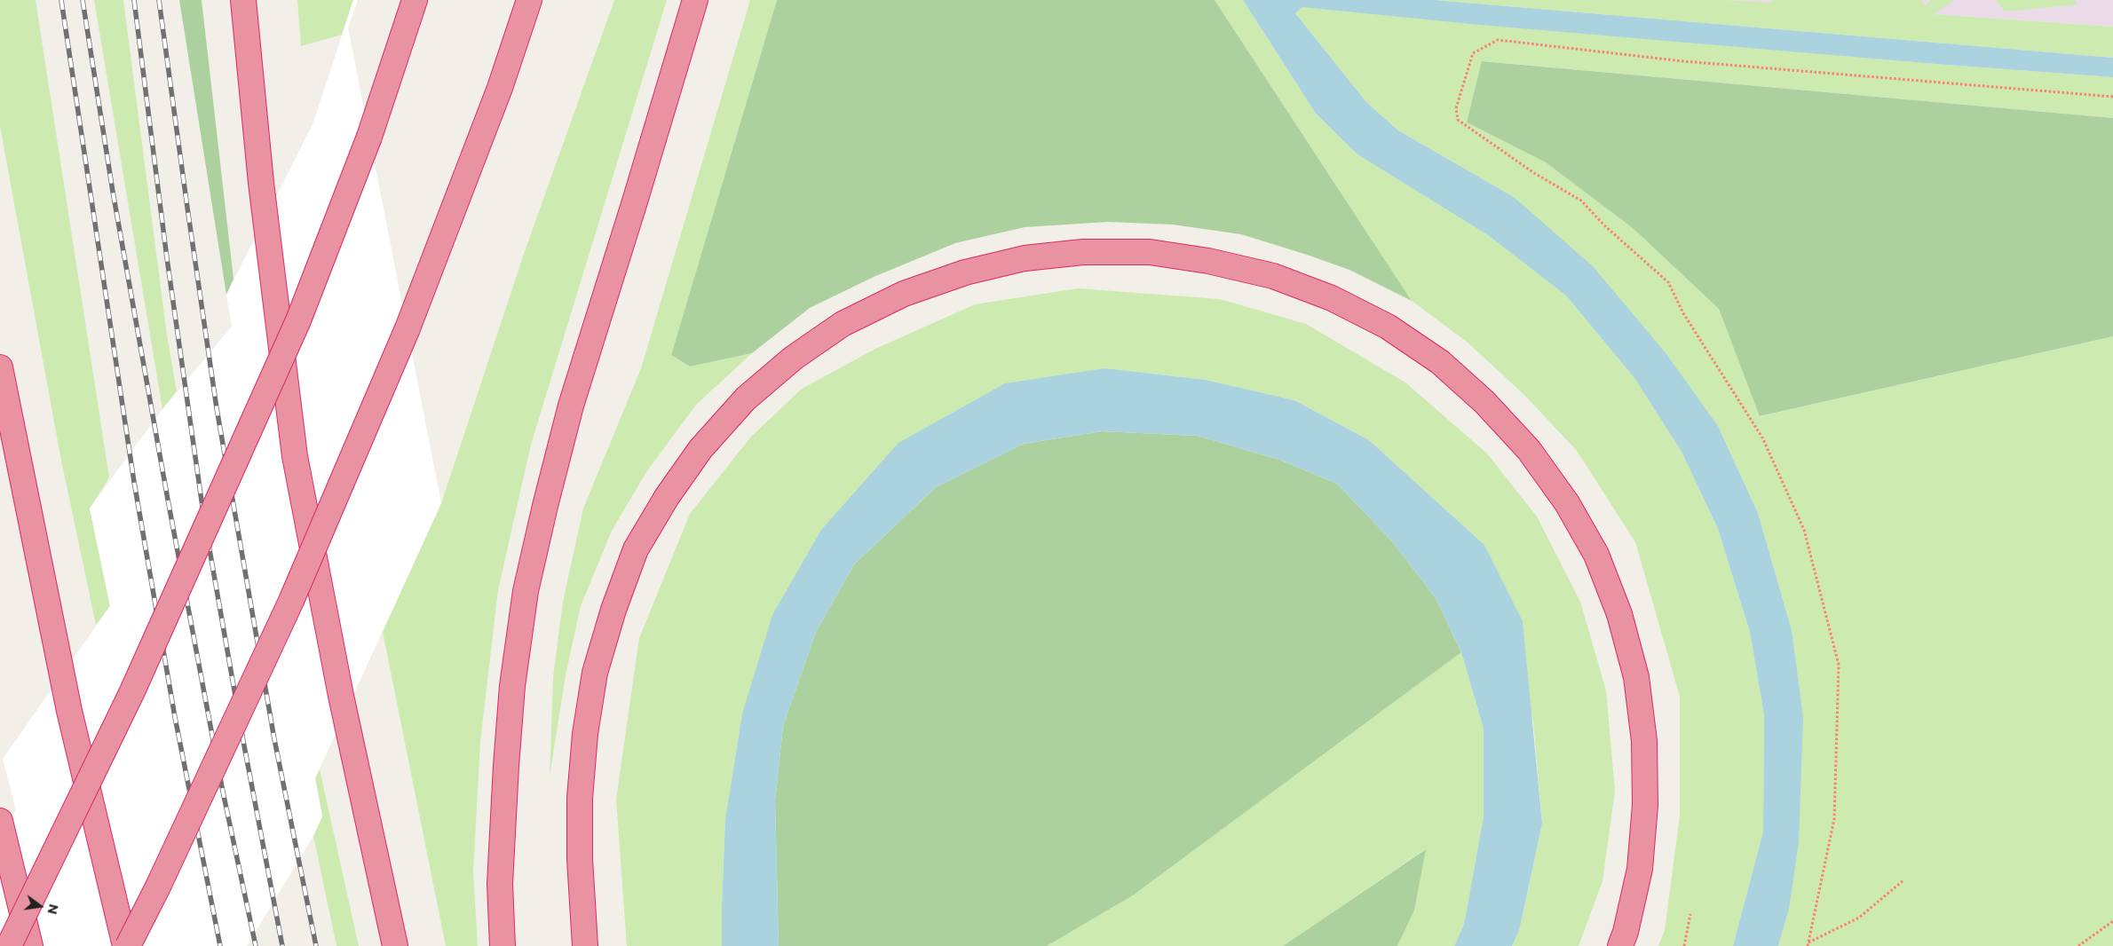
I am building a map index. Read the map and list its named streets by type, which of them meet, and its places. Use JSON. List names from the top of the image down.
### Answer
{
  "north": "right"
}
